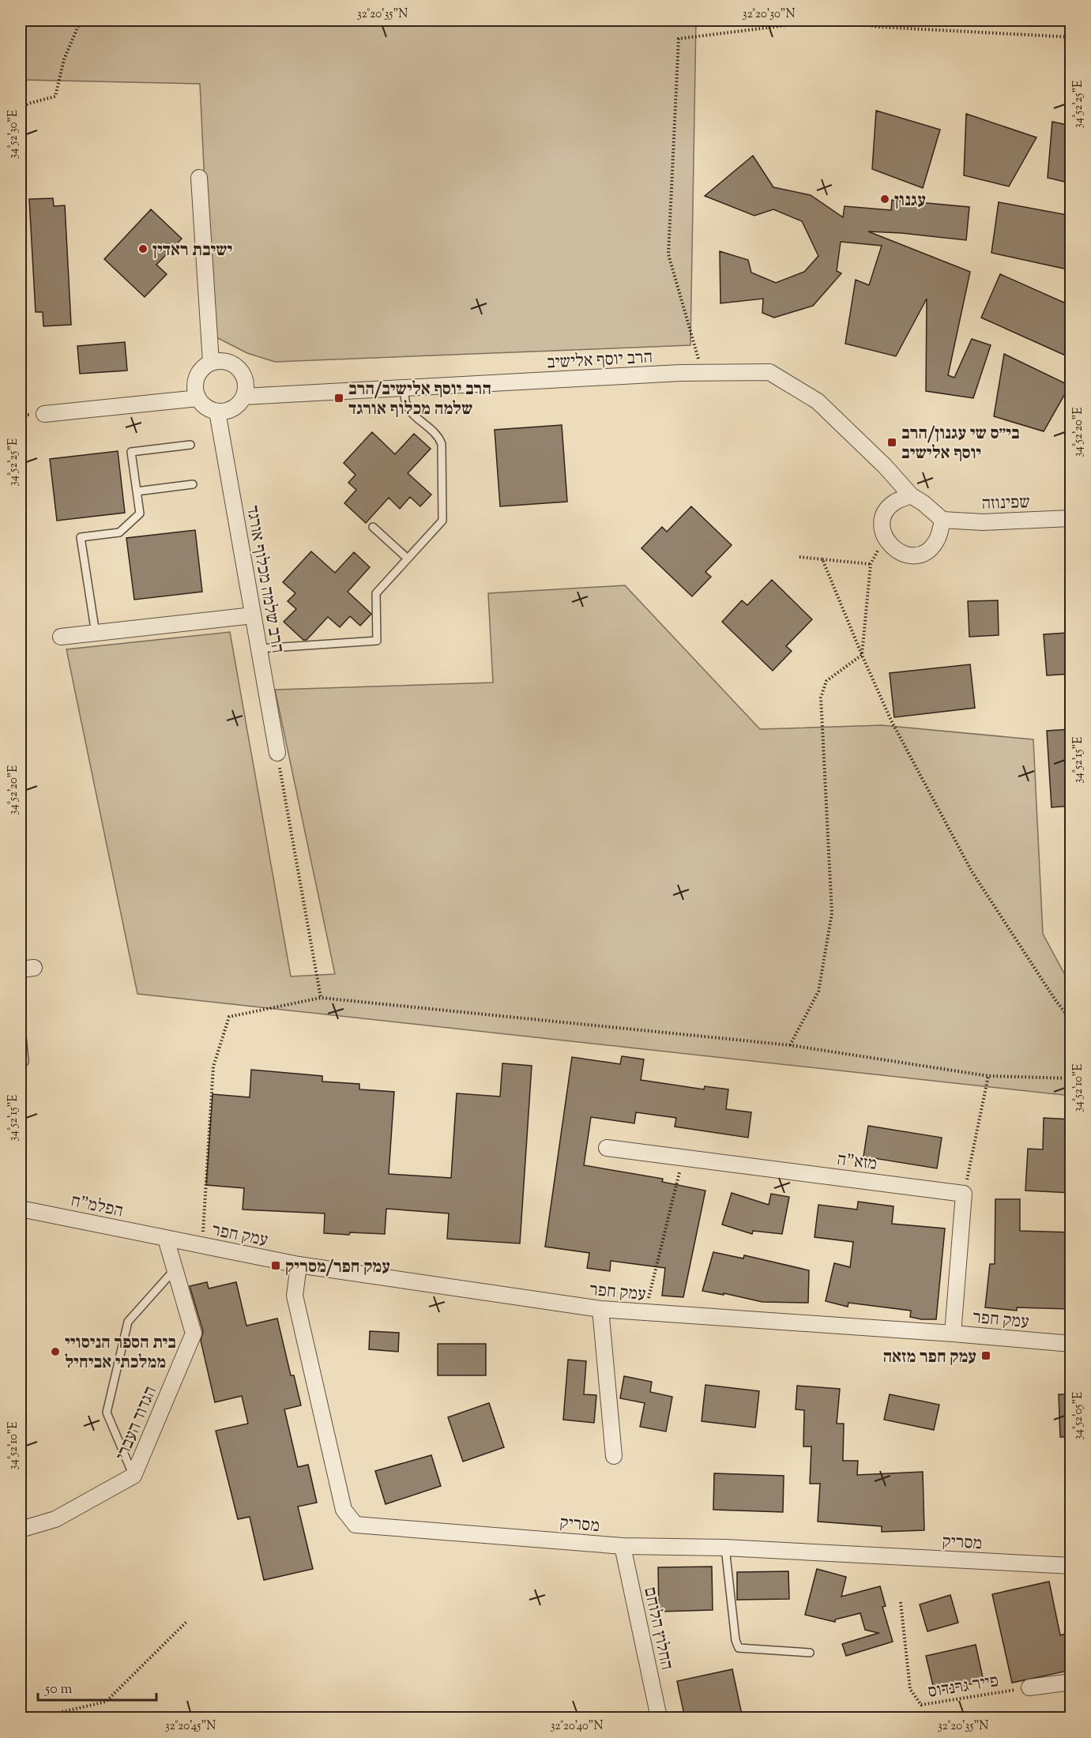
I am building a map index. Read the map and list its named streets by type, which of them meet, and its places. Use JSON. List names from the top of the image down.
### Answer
{
  "streets": {
    "street": [
      "הרב יוסף אלישיב",
      "שפינוזה",
      "הרב שלמה מכלוף אורגד",
      "מזא\"ה",
      "הפלמ\"ח",
      "עמק חפר",
      "הגדוד העברי",
      "מסריק",
      "החלוץ הלוחם"
    ],
    "path": ["פייר גרנדוס"]
  },
  "crossings": [
    ["הרב יוסף אלישיב", "שפינוזה"],
    ["הרב יוסף אלישיב", "הרב שלמה מכלוף אורגד"],
    ["הפלמ\"ח", "עמק חפר"],
    ["הפלמ\"ח", "הגדוד העברי"],
    ["עמק חפר", "הגדוד העברי"],
    ["עמק חפר", "מסריק"],
    ["מסריק", "החלוץ הלוחם"]
  ],
  "places": {
    "other": ["עגנון", "ישיבת ראדין", "בית הספר הניסויי ממלכתי אביחיל"],
    "transit": [
      "הרב יוסף אלישיב/הרב שלמה מכלוף אורגד",
      "בי״ס שי עגנון/הרב יוסף אלישיב",
      "עמק חפר/מסריק",
      "עמק חפר מזאה"
    ]
  },
  "scale_bar": "50 m",
  "coordinates": [
    "32°20'35\"N",
    "32°20'30\"N",
    "34°52'25\"E",
    "34°52'30\"E",
    "34°52'20\"E",
    "34°52'15\"E",
    "34°52'10\"E",
    "34°52'05\"E",
    "32°20'45\"N",
    "32°20'40\"N"
  ]
}
